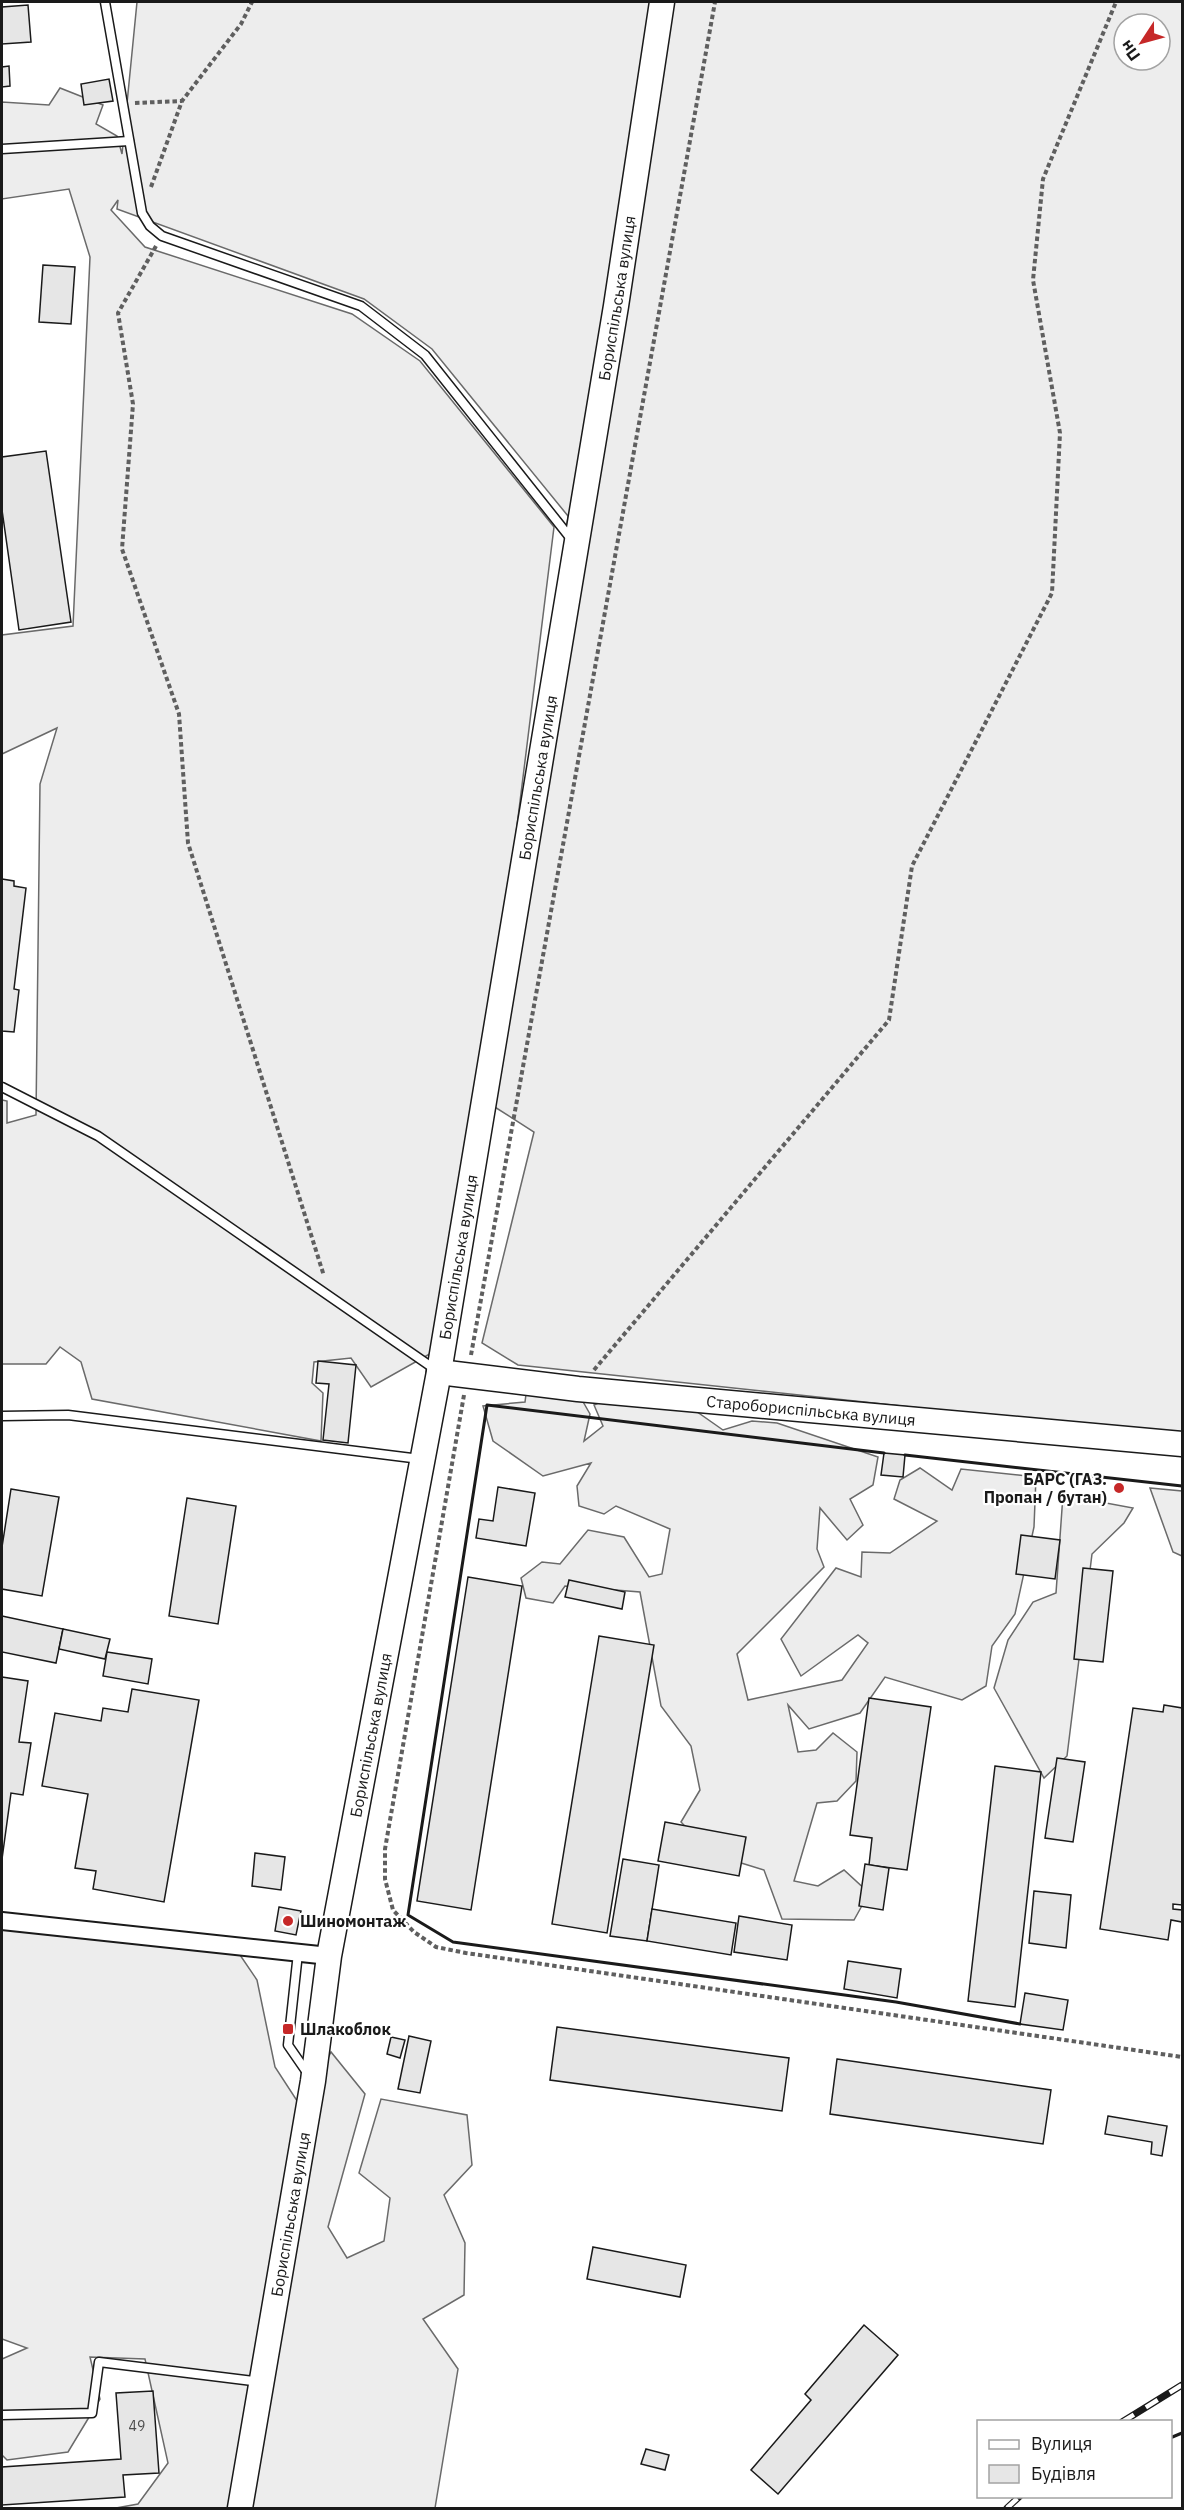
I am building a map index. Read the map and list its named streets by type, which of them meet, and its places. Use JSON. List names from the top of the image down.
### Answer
{
  "streets": {
    "main road": ["Бориспільська вулиця", "Старобориспільська вулиця"]
  },
  "crossings": [
    ["Бориспільська вулиця", "Старобориспільська вулиця"]
  ],
  "places": {
    "other": ["БАРС (ГАЗ. Пропан / бутан)", "Шиномонтаж"],
    "transit": ["Шлакоблок"]
  },
  "house_numbers": ["49"],
  "legend": ["Вулиця", "Будівля"],
  "north": "bottom left"
}
